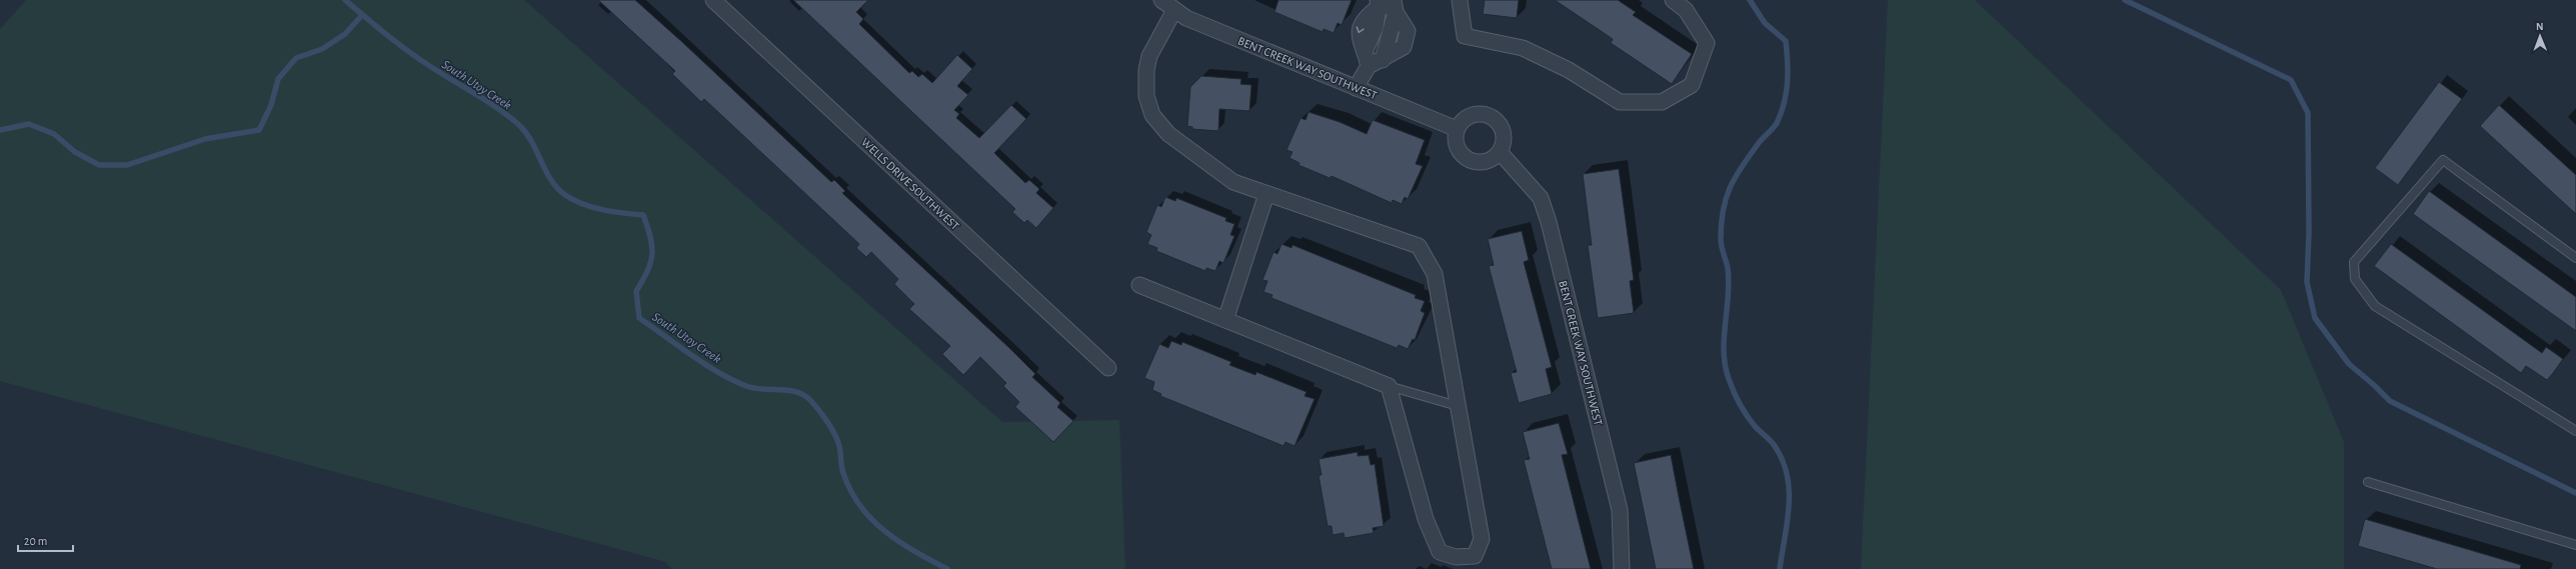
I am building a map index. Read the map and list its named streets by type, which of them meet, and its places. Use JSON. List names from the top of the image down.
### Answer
{
  "streets": {
    "street": ["BENT CREEK WAY SOUTHWEST", "WELLS DRIVE SOUTHWEST"]
  },
  "water": ["South Utoy Creek"],
  "scale_bar": "20 m",
  "north": "top"
}
